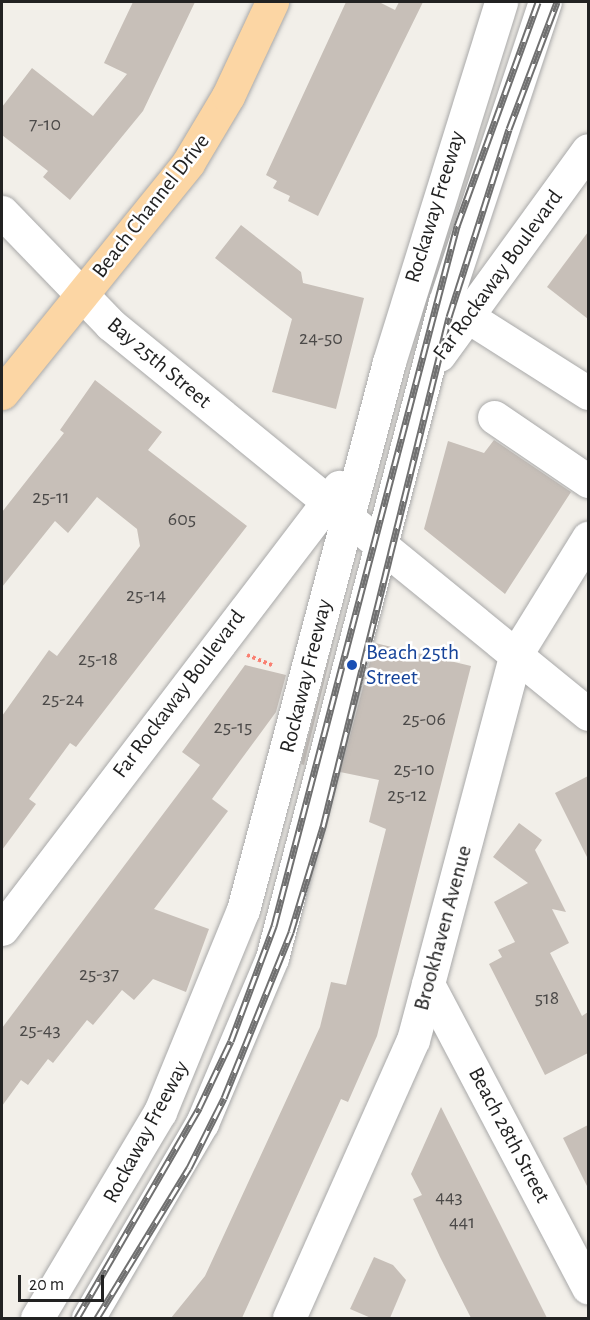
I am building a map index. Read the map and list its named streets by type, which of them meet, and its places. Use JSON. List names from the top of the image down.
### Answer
{
  "streets": {
    "main road": ["Beach Channel Drive"],
    "street": [
      "Rockaway Freeway",
      "Far Rockaway Boulevard",
      "Bay 25th Street",
      "Brookhaven Avenue",
      "Beach 28th Street"
    ]
  },
  "crossings": [
    ["Beach Channel Drive", "Bay 25th Street"],
    ["Rockaway Freeway", "Far Rockaway Boulevard"],
    ["Rockaway Freeway", "Bay 25th Street"],
    ["Far Rockaway Boulevard", "Bay 25th Street"],
    ["Brookhaven Avenue", "Beach 28th Street"]
  ],
  "places": ["Beach 25th Street"],
  "house_numbers": [
    "7-10",
    "24-50",
    "25-11",
    "605",
    "25-14",
    "25-18",
    "25-24",
    "25-06",
    "25-15",
    "25-10",
    "25-12",
    "25-37",
    "518",
    "25-43",
    "443",
    "441"
  ],
  "scale_bar": "20 m"
}
